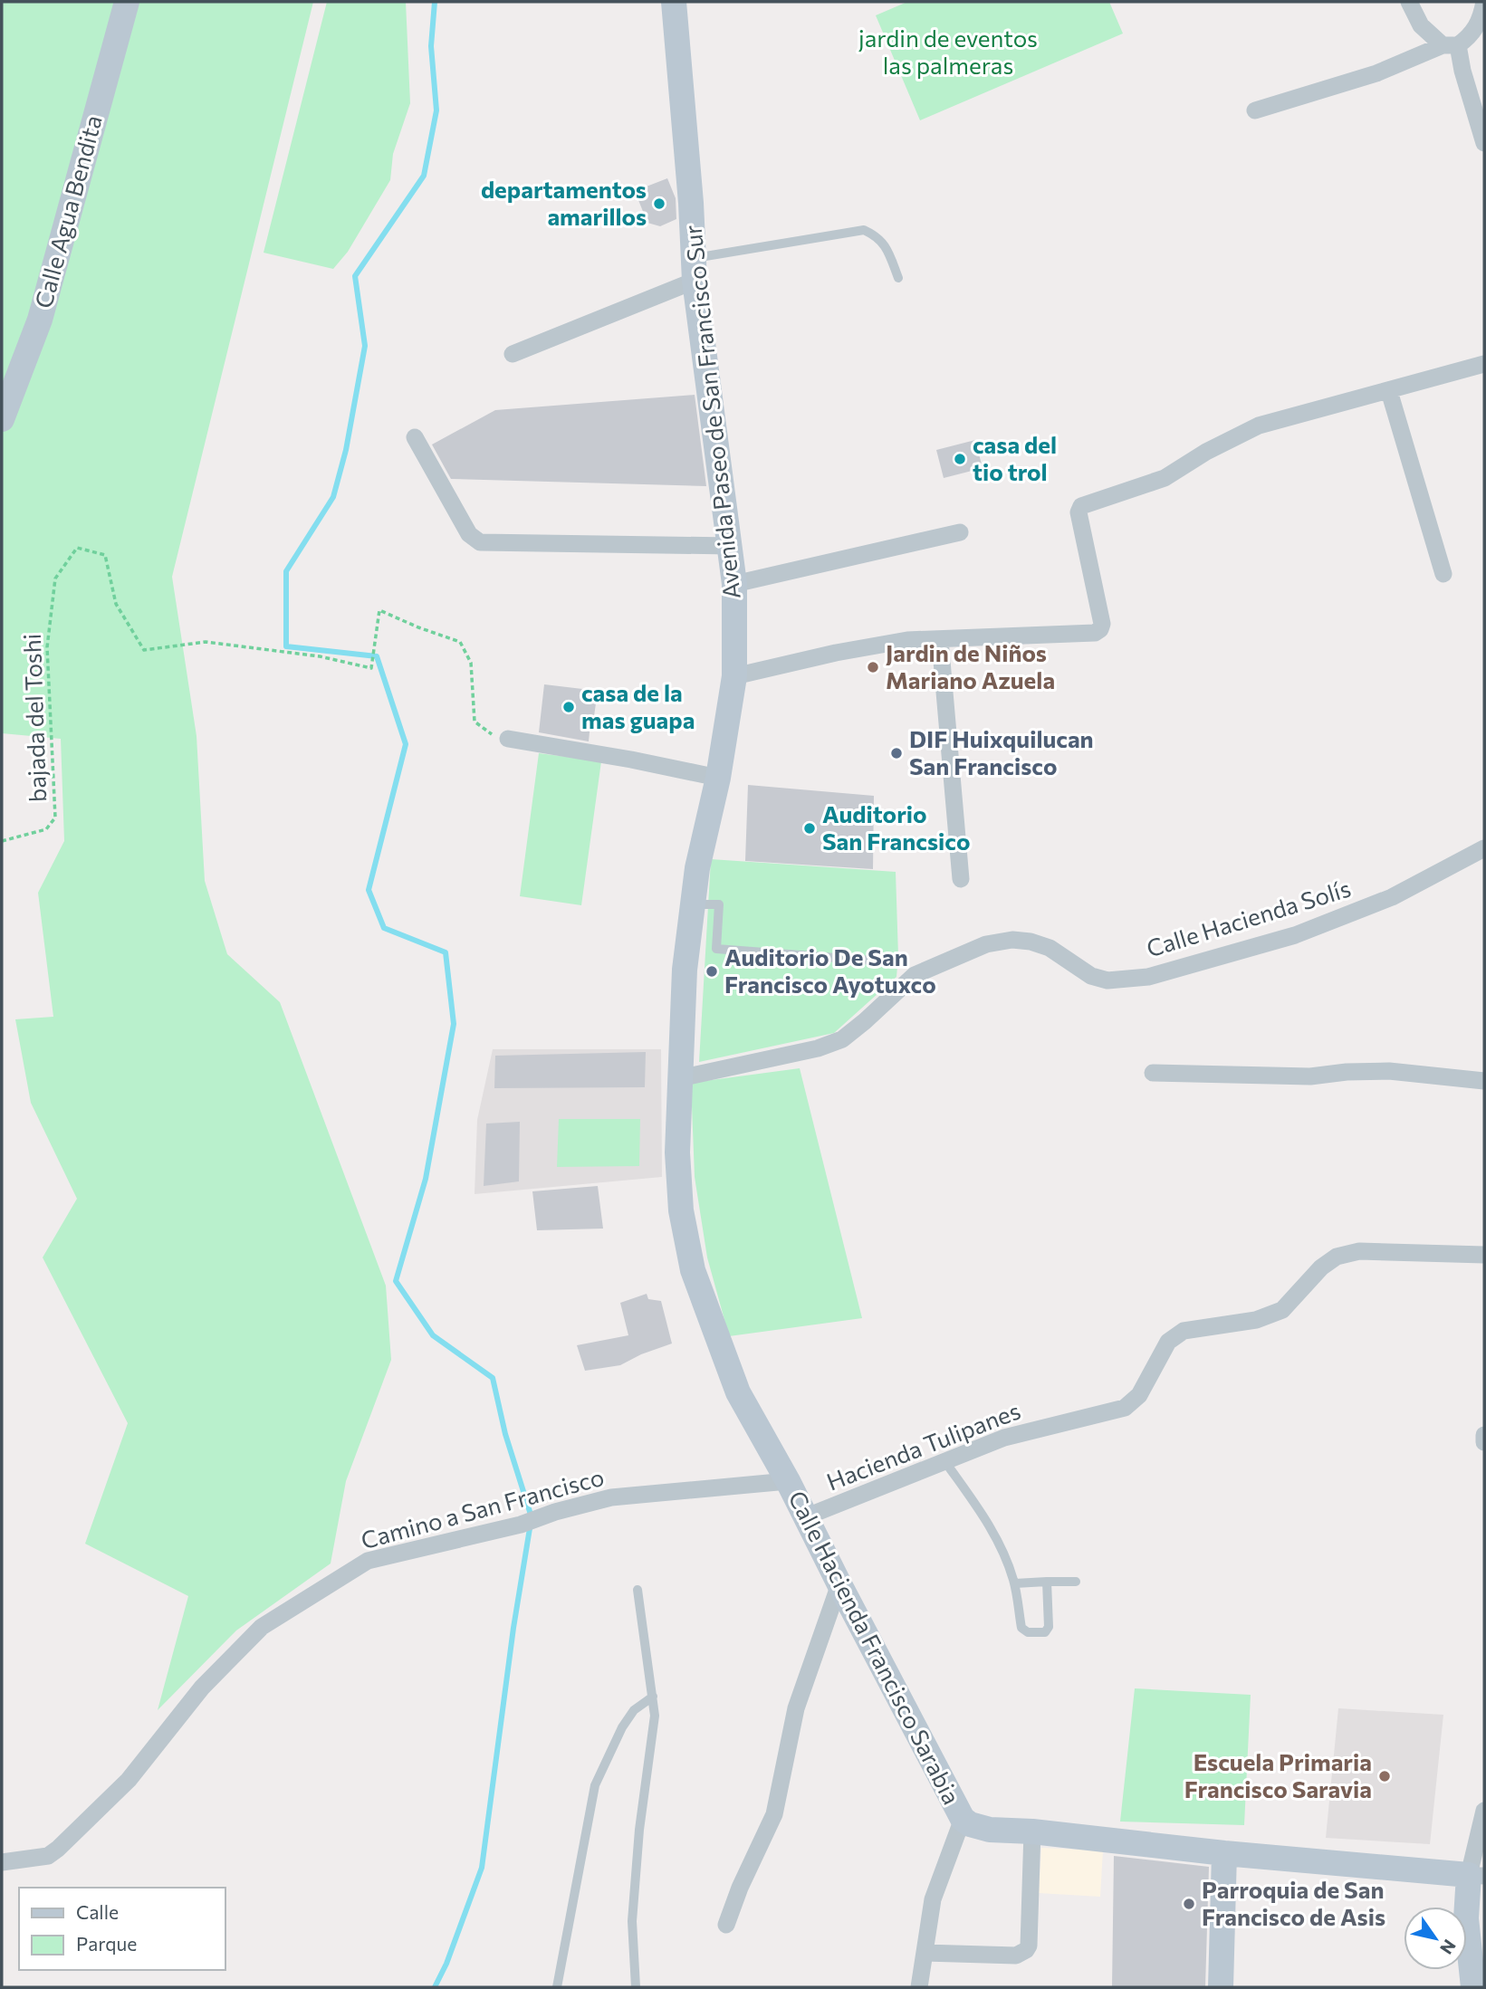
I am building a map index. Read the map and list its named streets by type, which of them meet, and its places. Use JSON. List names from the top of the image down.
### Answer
{
  "streets": {
    "main road": ["Calle Agua Bendita", "Avenida Paseo de San Francisco Sur", "Calle Hacienda Francisco Sarabia"],
    "street": ["Calle Hacienda Solís", "Hacienda Tulipanes", "Camino a San Francisco"],
    "path": ["bajada del Toshi"]
  },
  "crossings": [
    ["Avenida Paseo de San Francisco Sur", "Calle Hacienda Solís"],
    ["Avenida Paseo de San Francisco Sur", "Camino a San Francisco"],
    ["Avenida Paseo de San Francisco Sur", "Calle Hacienda Francisco Sarabia"],
    ["Hacienda Tulipanes", "Calle Hacienda Francisco Sarabia"],
    ["Camino a San Francisco", "Calle Hacienda Francisco Sarabia"]
  ],
  "parks": ["jardin de eventos las palmeras"],
  "places": [
    "departamentos amarillos",
    "casa del tio trol",
    "Jardin de Niños Mariano Azuela",
    "casa de la mas guapa",
    "DIF Huixquilucan San Francisco",
    "Auditorio San Francsico",
    "Auditorio De San Francisco Ayotuxco",
    "Escuela Primaria Francisco Saravia",
    "Parroquia de San Francisco de Asis"
  ],
  "legend": ["Calle", "Parque"],
  "north": "bottom right"
}
